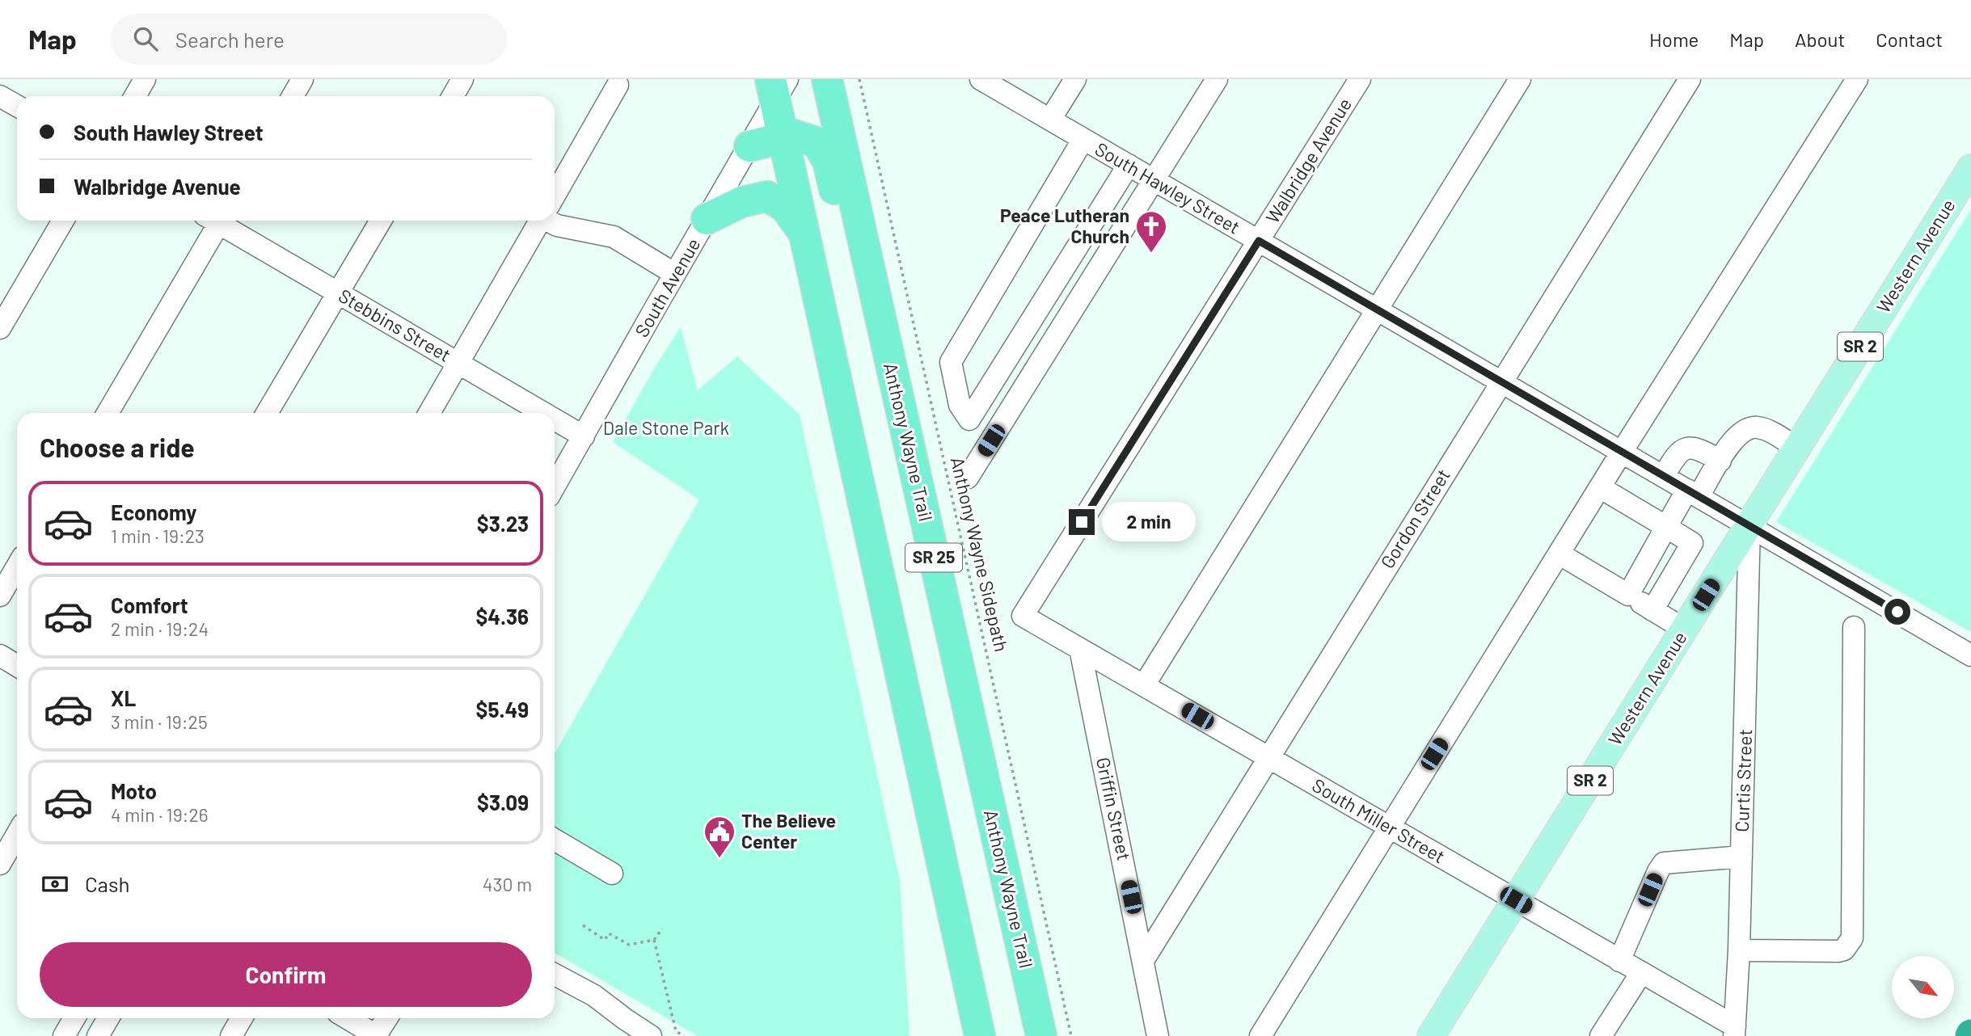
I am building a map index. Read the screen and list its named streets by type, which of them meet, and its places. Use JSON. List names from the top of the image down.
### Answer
{
  "streets": {
    "highway": ["Anthony Wayne Trail", "SR 25"],
    "main road": ["Western Avenue", "SR 2"],
    "street": [
      "Walbridge Avenue",
      "South Hawley Street",
      "South Avenue",
      "Stebbins Street",
      "Gordon Street",
      "Curtis Street",
      "Griffin Street",
      "South Miller Street"
    ],
    "path": ["Anthony Wayne Sidepath"]
  },
  "crossings": [
    ["Walbridge Avenue", "South Hawley Street"],
    ["Walbridge Avenue", "South Miller Street"],
    ["South Hawley Street", "Western Avenue"],
    ["South Hawley Street", "Gordon Street"],
    ["South Hawley Street", "Curtis Street"],
    ["Western Avenue", "Curtis Street"],
    ["Western Avenue", "South Miller Street"],
    ["South Avenue", "Stebbins Street"],
    ["South Avenue", "SR 25"],
    ["Gordon Street", "Griffin Street"],
    ["Gordon Street", "South Miller Street"],
    ["Curtis Street", "South Miller Street"],
    ["Griffin Street", "South Miller Street"]
  ],
  "parks": ["Dale Stone Park"],
  "places": {
    "church": ["Peace Lutheran Church"],
    "public building": ["The Believe Center"]
  },
  "north": "bottom right",
  "page": {
    "header": "Map",
    "search": "Search here",
    "nav": [
      "Home",
      "Map",
      "About",
      "Contact"
    ],
    "banner": ["South Hawley Street", "Walbridge Avenue"],
    "heading": "Choose a ride",
    "list": [
      {
        "name": "Economy",
        "note": "1 min · 19:23",
        "value": "$3.23"
      },
      {
        "name": "Comfort",
        "note": "2 min · 19:24",
        "value": "$4.36"
      },
      {
        "name": "XL",
        "note": "3 min · 19:25",
        "value": "$5.49"
      },
      {
        "name": "Moto",
        "note": "4 min · 19:26",
        "value": "$3.09"
      }
    ],
    "bubble": "2 min",
    "pay": ["Cash", "430 m"],
    "buttons": "Confirm"
  }
}
